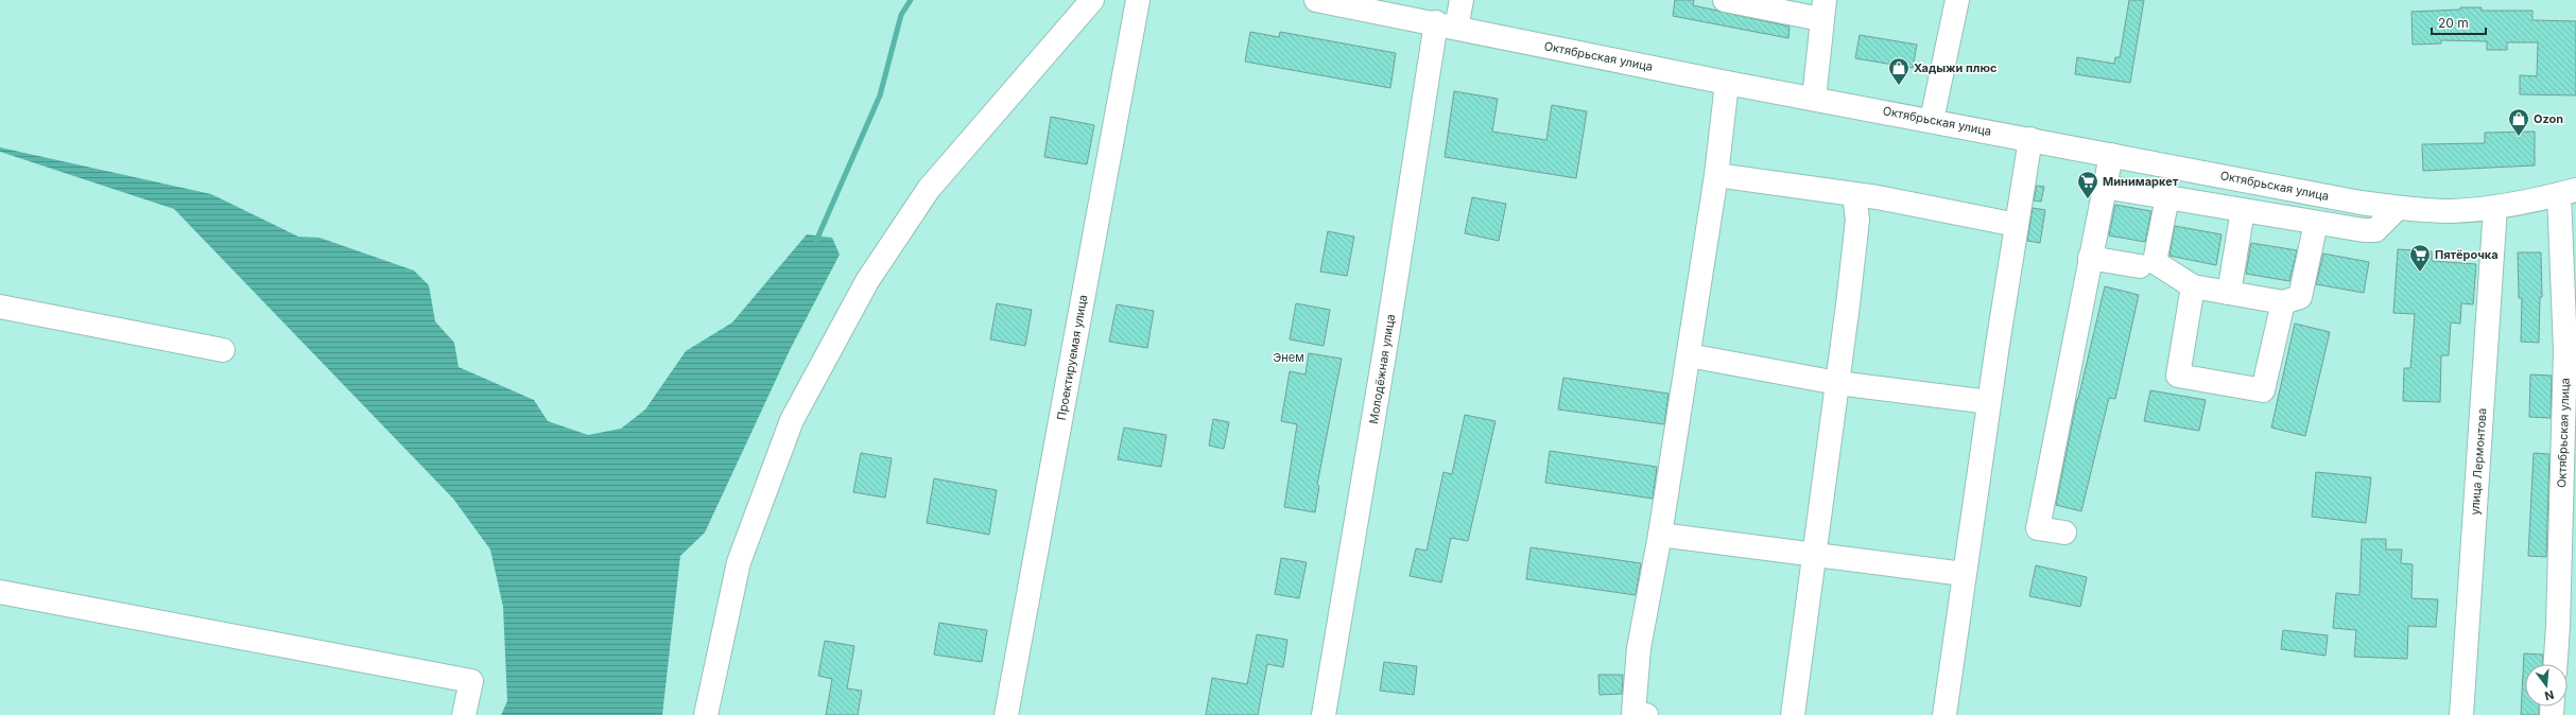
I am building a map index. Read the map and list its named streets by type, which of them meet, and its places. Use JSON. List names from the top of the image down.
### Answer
{
  "streets": {
    "street": [
      "Октябрьская улица",
      "Проектируемая улица",
      "Молодёжная улица",
      "улица Лермонтова"
    ]
  },
  "crossings": [
    ["Октябрьская улица", "Молодёжная улица"],
    ["Октябрьская улица", "улица Лермонтова"]
  ],
  "parks": ["Энем"],
  "places": {
    "shop": ["Хадыжи плюс", "Ozon"],
    "supermarket": ["Минимаркет", "Пятёрочка"]
  },
  "scale_bar": "20 m",
  "north": "bottom"
}
